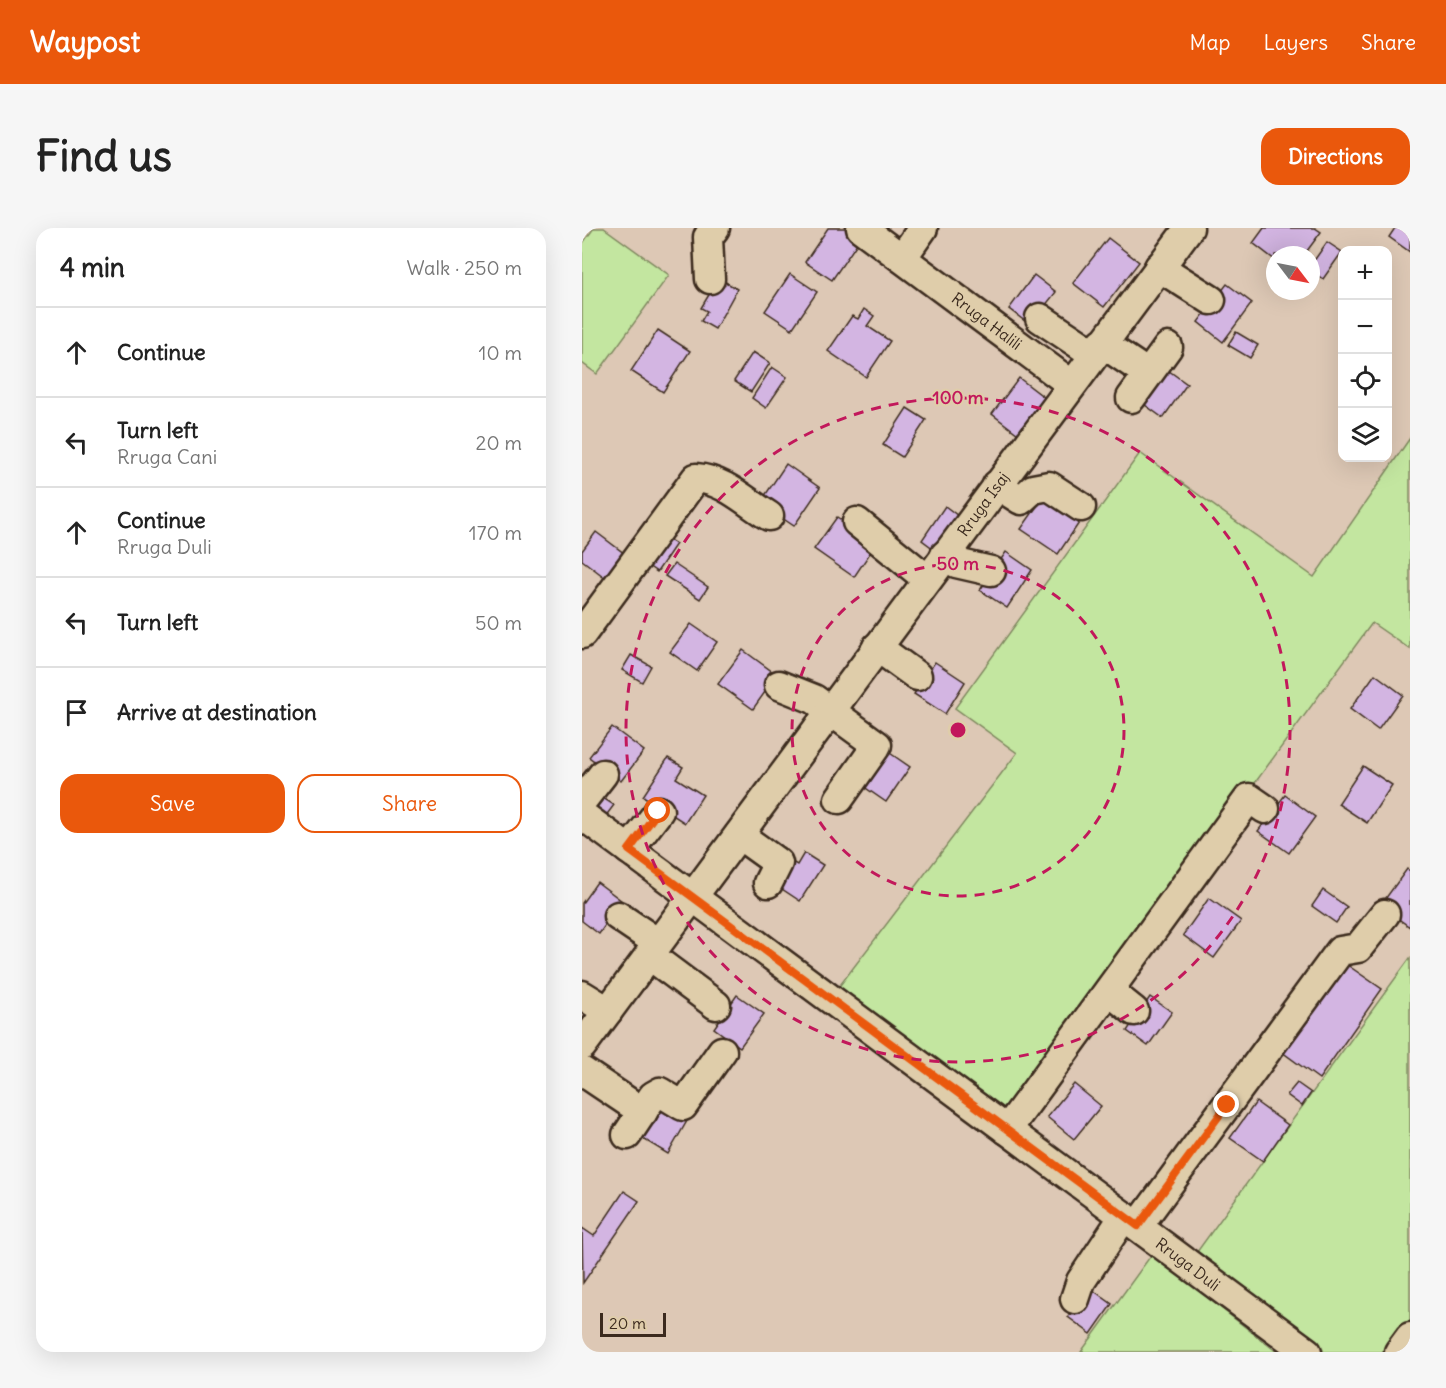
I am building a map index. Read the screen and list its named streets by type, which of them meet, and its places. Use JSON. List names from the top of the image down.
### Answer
{
  "streets": {
    "street": ["Rruga Halili", "Rruga Isaj", "Rruga Duli"]
  },
  "crossings": [
    ["Rruga Halili", "Rruga Isaj"],
    ["Rruga Isaj", "Rruga Duli"]
  ],
  "scale_bar": "20 m",
  "north": "bottom right",
  "page": {
    "header": "Waypost",
    "nav": ["Map", "Layers", "Share"],
    "buttons": [
      "Directions",
      ["Save", "Share"]
    ],
    "title": "Find us",
    "heading": ["4 min", "Walk · 250 m"],
    "map_buttons": ["+", "−"],
    "list": [
      ["Continue", "10 m"],
      ["Turn left", "Rruga Cani", "20 m"],
      ["Continue", "Rruga Duli", "170 m"],
      ["Turn left", "50 m"],
      "Arrive at destination"
    ],
    "scale": "20 m"
  },
  "rings": ["100 m", "50 m"]
}
